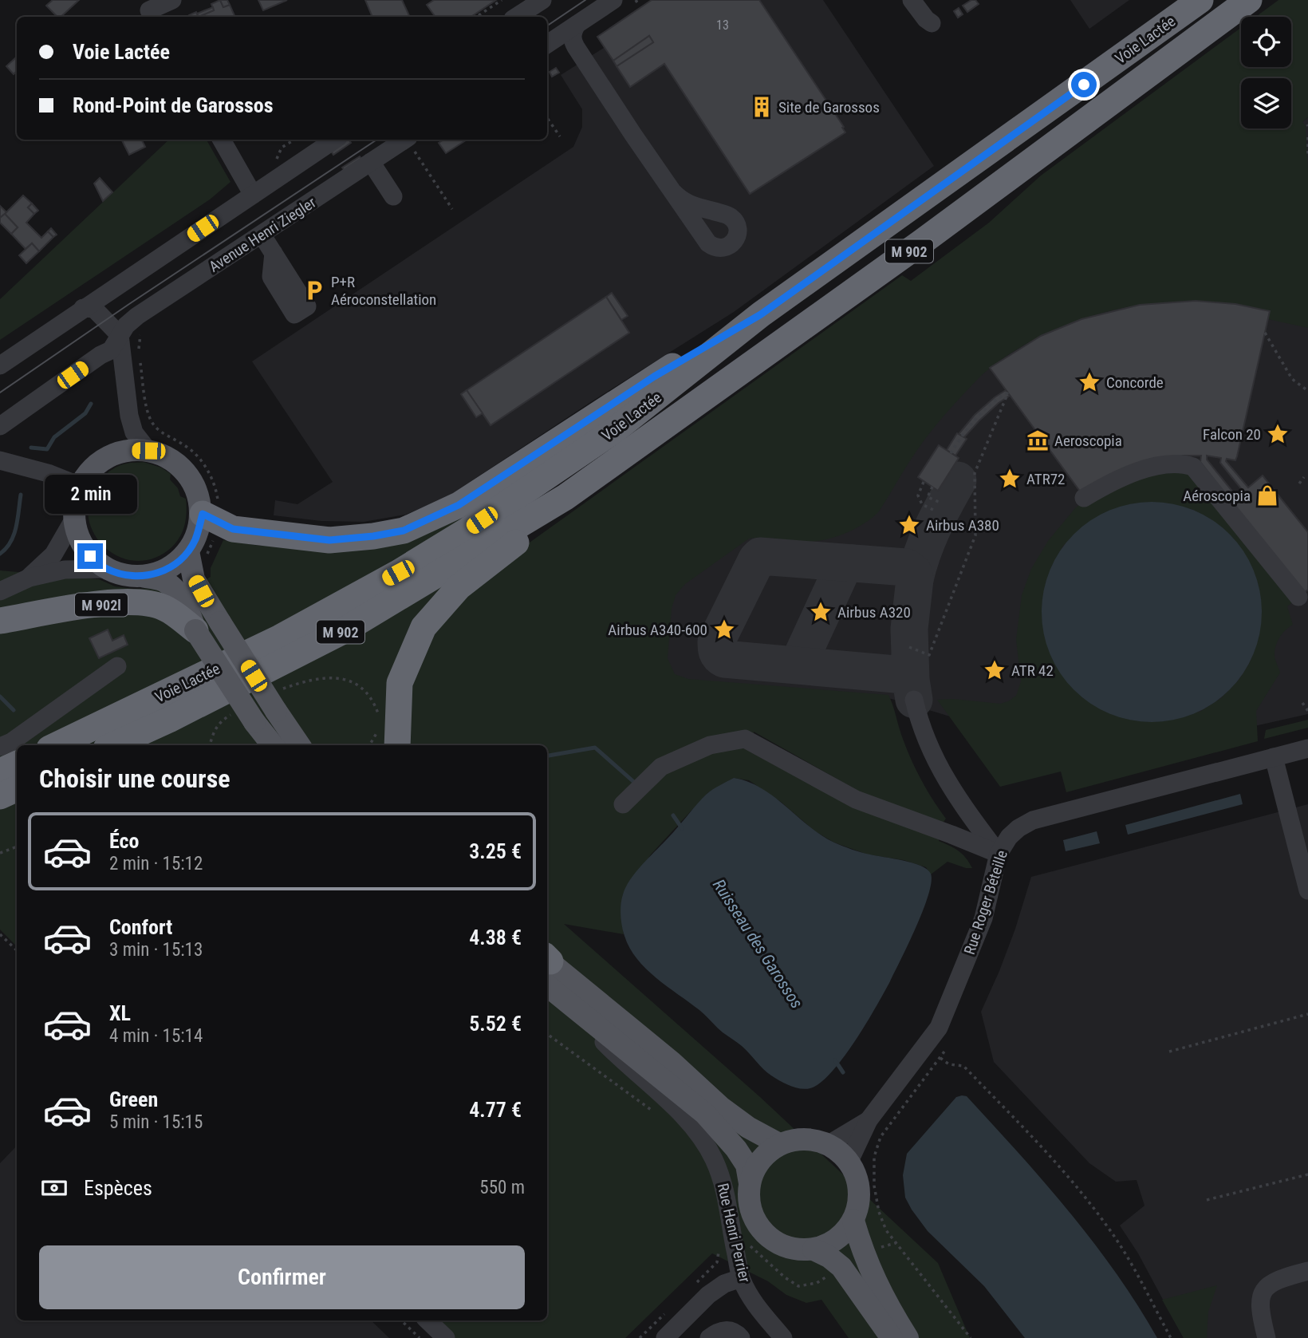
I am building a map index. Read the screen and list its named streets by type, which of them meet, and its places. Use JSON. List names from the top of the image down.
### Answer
{
  "streets": {
    "highway": ["Voie Lactée", "M 902", "M 902l"],
    "street": ["Avenue Henri Ziegler", "Rue Roger Béteille", "Rue Henri Perrier"]
  },
  "water": ["Ruisseau des Garossos"],
  "places": {
    "building": ["Site de Garossos"],
    "parking": ["P+R Aéroconstellation"],
    "place": [
      "Concorde",
      "Falcon 20",
      "ATR72",
      "Airbus A380",
      "Airbus A320",
      "Airbus A340-600",
      "ATR 42"
    ],
    "museum": ["Aeroscopia"],
    "shop": ["Aéroscopia"]
  },
  "house_numbers": ["13"],
  "page": {
    "banner": ["Voie Lactée", "Rond-Point de Garossos"],
    "bubble": "2 min",
    "heading": "Choisir une course",
    "list": [
      {
        "name": "Éco",
        "note": "2 min · 15:12",
        "value": "3.25 €"
      },
      {
        "name": "Confort",
        "note": "3 min · 15:13",
        "value": "4.38 €"
      },
      {
        "name": "XL",
        "note": "4 min · 15:14",
        "value": "5.52 €"
      },
      {
        "name": "Green",
        "note": "5 min · 15:15",
        "value": "4.77 €"
      }
    ],
    "pay": ["Espèces", "550 m"],
    "buttons": "Confirmer"
  }
}
